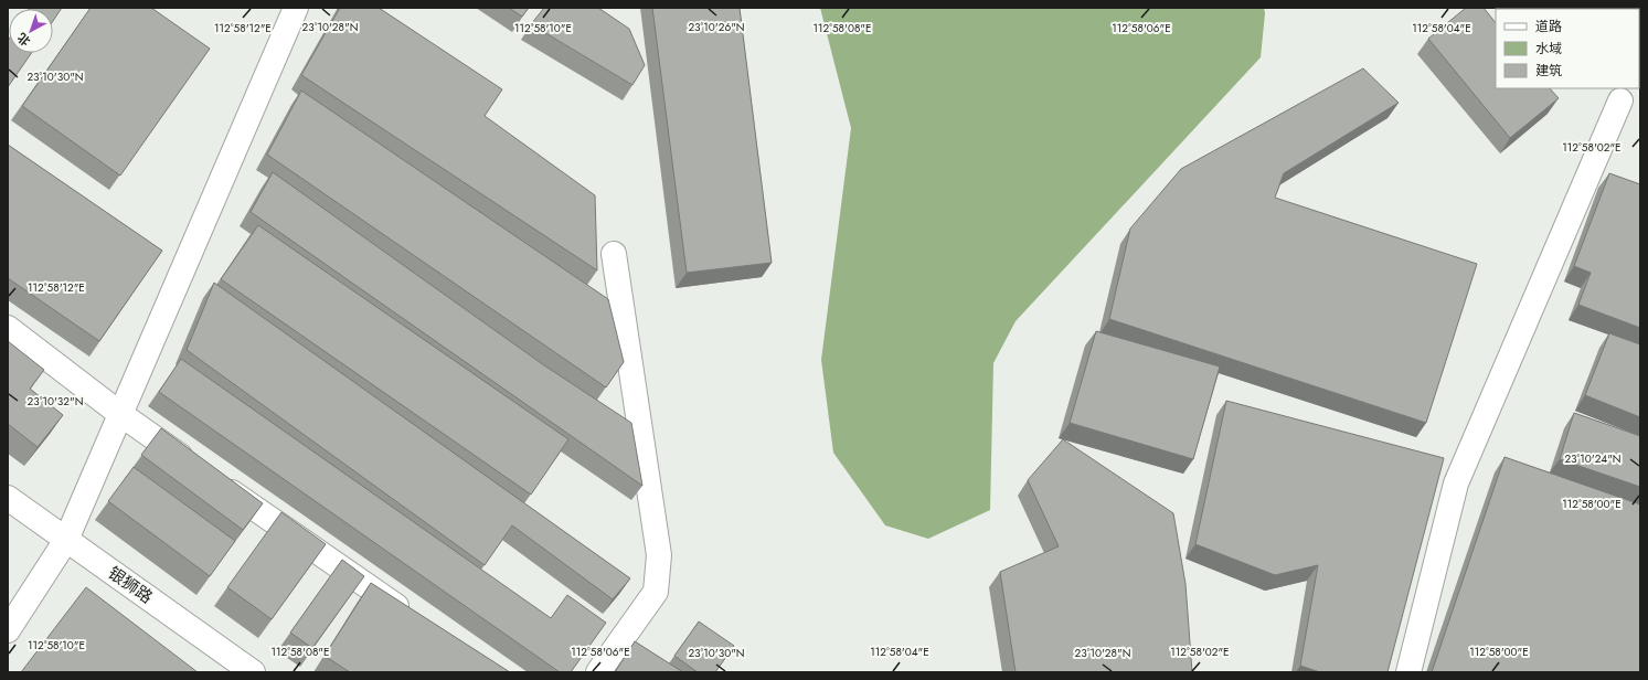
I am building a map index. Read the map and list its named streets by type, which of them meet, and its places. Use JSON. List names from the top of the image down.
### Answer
{
  "streets": {
    "street": ["银狮路"]
  },
  "legend": ["道路", "水域", "建筑"],
  "north": "bottom left",
  "coordinates": [
    "23°10'28\"N",
    "23°10'26\"N",
    "112°58'12\"E",
    "112°58'10\"E",
    "112°58'08\"E",
    "112°58'06\"E",
    "112°58'04\"E",
    "23°10'30\"N",
    "112°58'02\"E",
    "23°10'32\"N",
    "23°10'24\"N",
    "112°58'00\"E"
  ]
}
